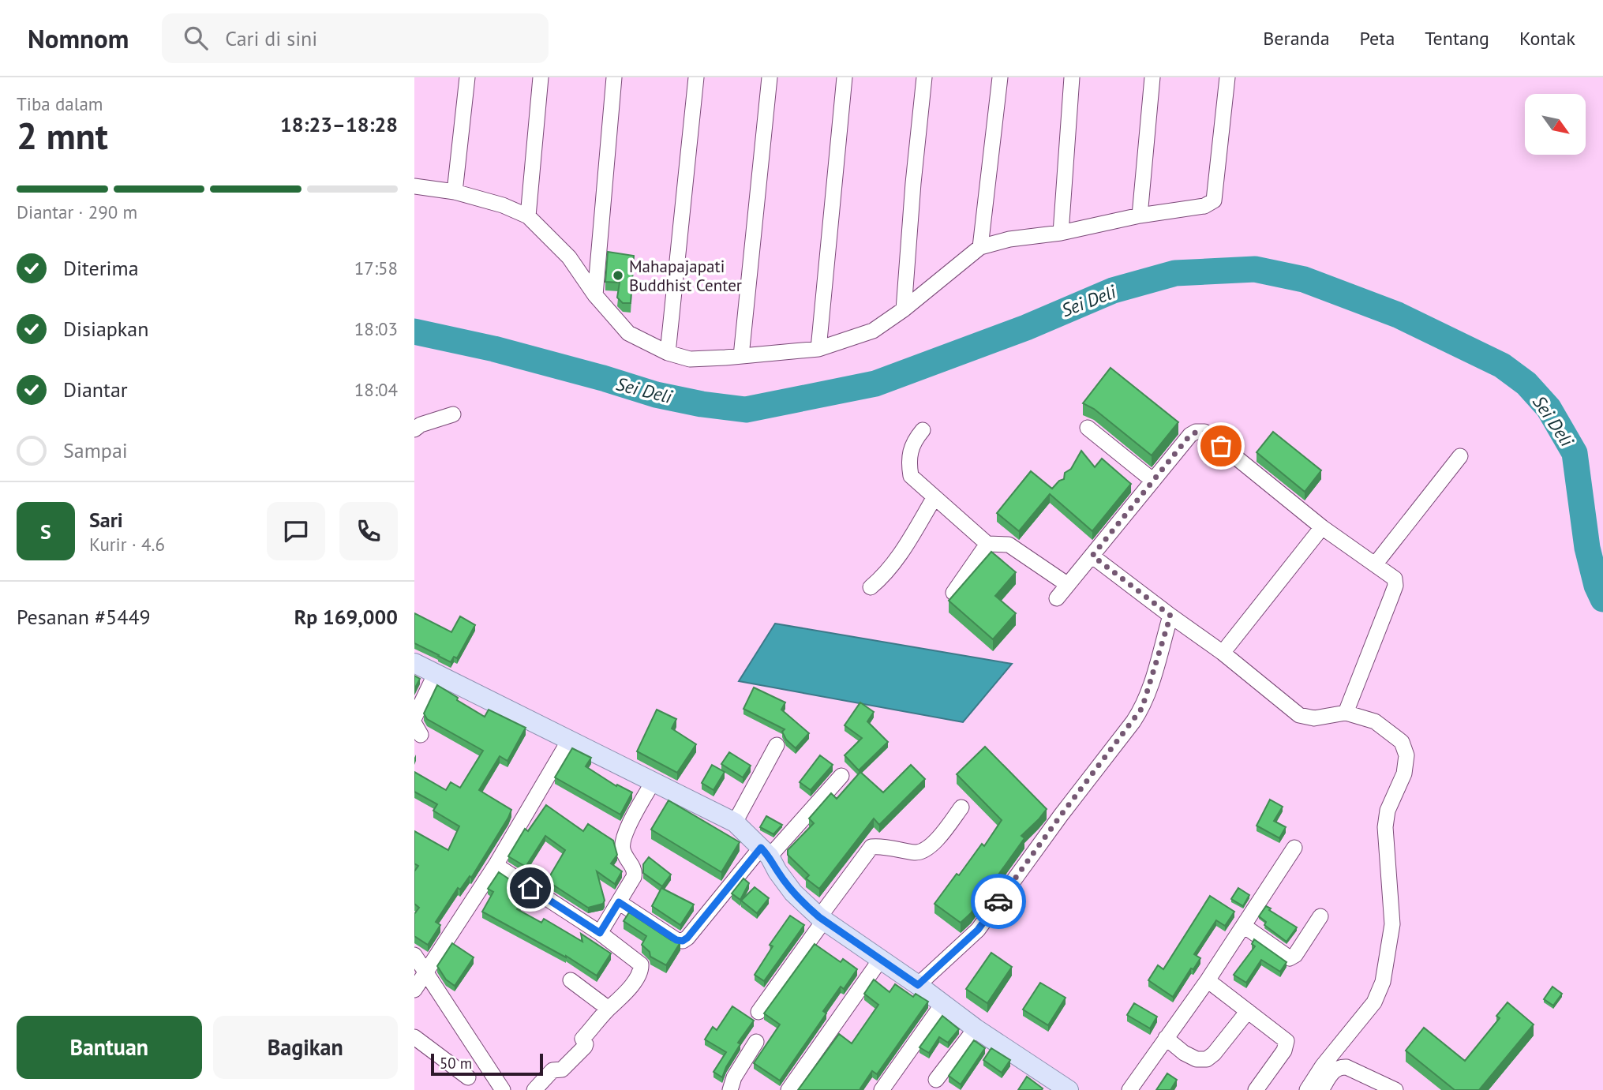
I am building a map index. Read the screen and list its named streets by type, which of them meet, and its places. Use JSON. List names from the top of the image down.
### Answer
{
  "water": ["Sei Deli"],
  "places": ["Mahapajapati Buddhist Center"],
  "scale_bar": "50 m",
  "north": "bottom right",
  "page": {
    "header": "Nomnom",
    "search": "Cari di sini",
    "nav": [
      "Beranda",
      "Peta",
      "Tentang",
      "Kontak"
    ],
    "heading": ["2 mnt", "Tiba dalam", "18:23–18:28"],
    "panel": [
      "Sari",
      "Kurir · 4.6",
      "Pesanan #5449",
      "Rp 169,000"
    ],
    "bar": "Diantar · 290 m",
    "list": [
      ["Diterima", "17:58"],
      ["Disiapkan", "18:03"],
      ["Diantar", "18:04"],
      "Sampai"
    ],
    "round": "S",
    "buttons": ["Bantuan", "Bagikan"],
    "scale": "50 m"
  }
}
